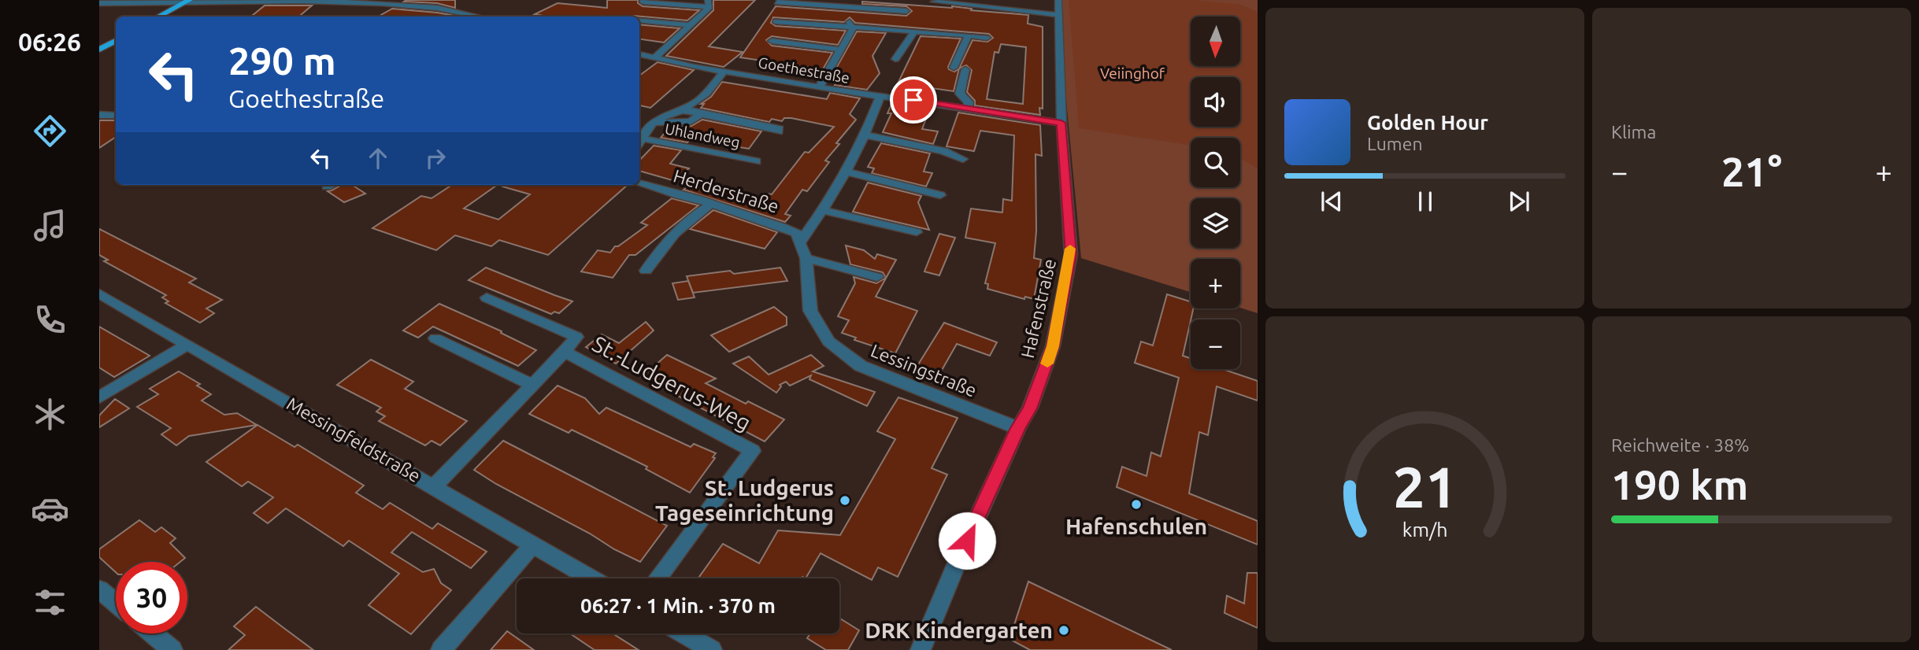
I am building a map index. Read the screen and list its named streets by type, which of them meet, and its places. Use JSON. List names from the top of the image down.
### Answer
{
  "streets": {
    "street": [
      "Goethestraße",
      "Uhlandweg",
      "Herderstraße",
      "Hafenstraße",
      "Lessingstraße",
      "St.-Ludgerus-Weg",
      "Messingfeldstraße"
    ]
  },
  "crossings": [
    ["Goethestraße", "Hafenstraße"],
    ["Herderstraße", "Lessingstraße"],
    ["Hafenstraße", "Lessingstraße"],
    ["St.-Ludgerus-Weg", "Messingfeldstraße"]
  ],
  "parks": ["Veiinghof"],
  "places": ["St. Ludgerus Tageseinrichtung", "Hafenschulen", "DRK Kindergarten"],
  "north": "bottom",
  "page": {
    "tabs": "06:26",
    "tile": [
      "Klima",
      ["Reichweite · 38%", "190 km"]
    ],
    "map_buttons": ["+", "−"],
    "turn": ["290 m", "Goethestraße"],
    "song": ["Golden Hour", "Lumen"],
    "heat": ["−", "21°", "+"],
    "limit": "30",
    "trip": "06:27 · 1 Min. · 370 m",
    "gauge": ["21", "km/h"]
  }
}
